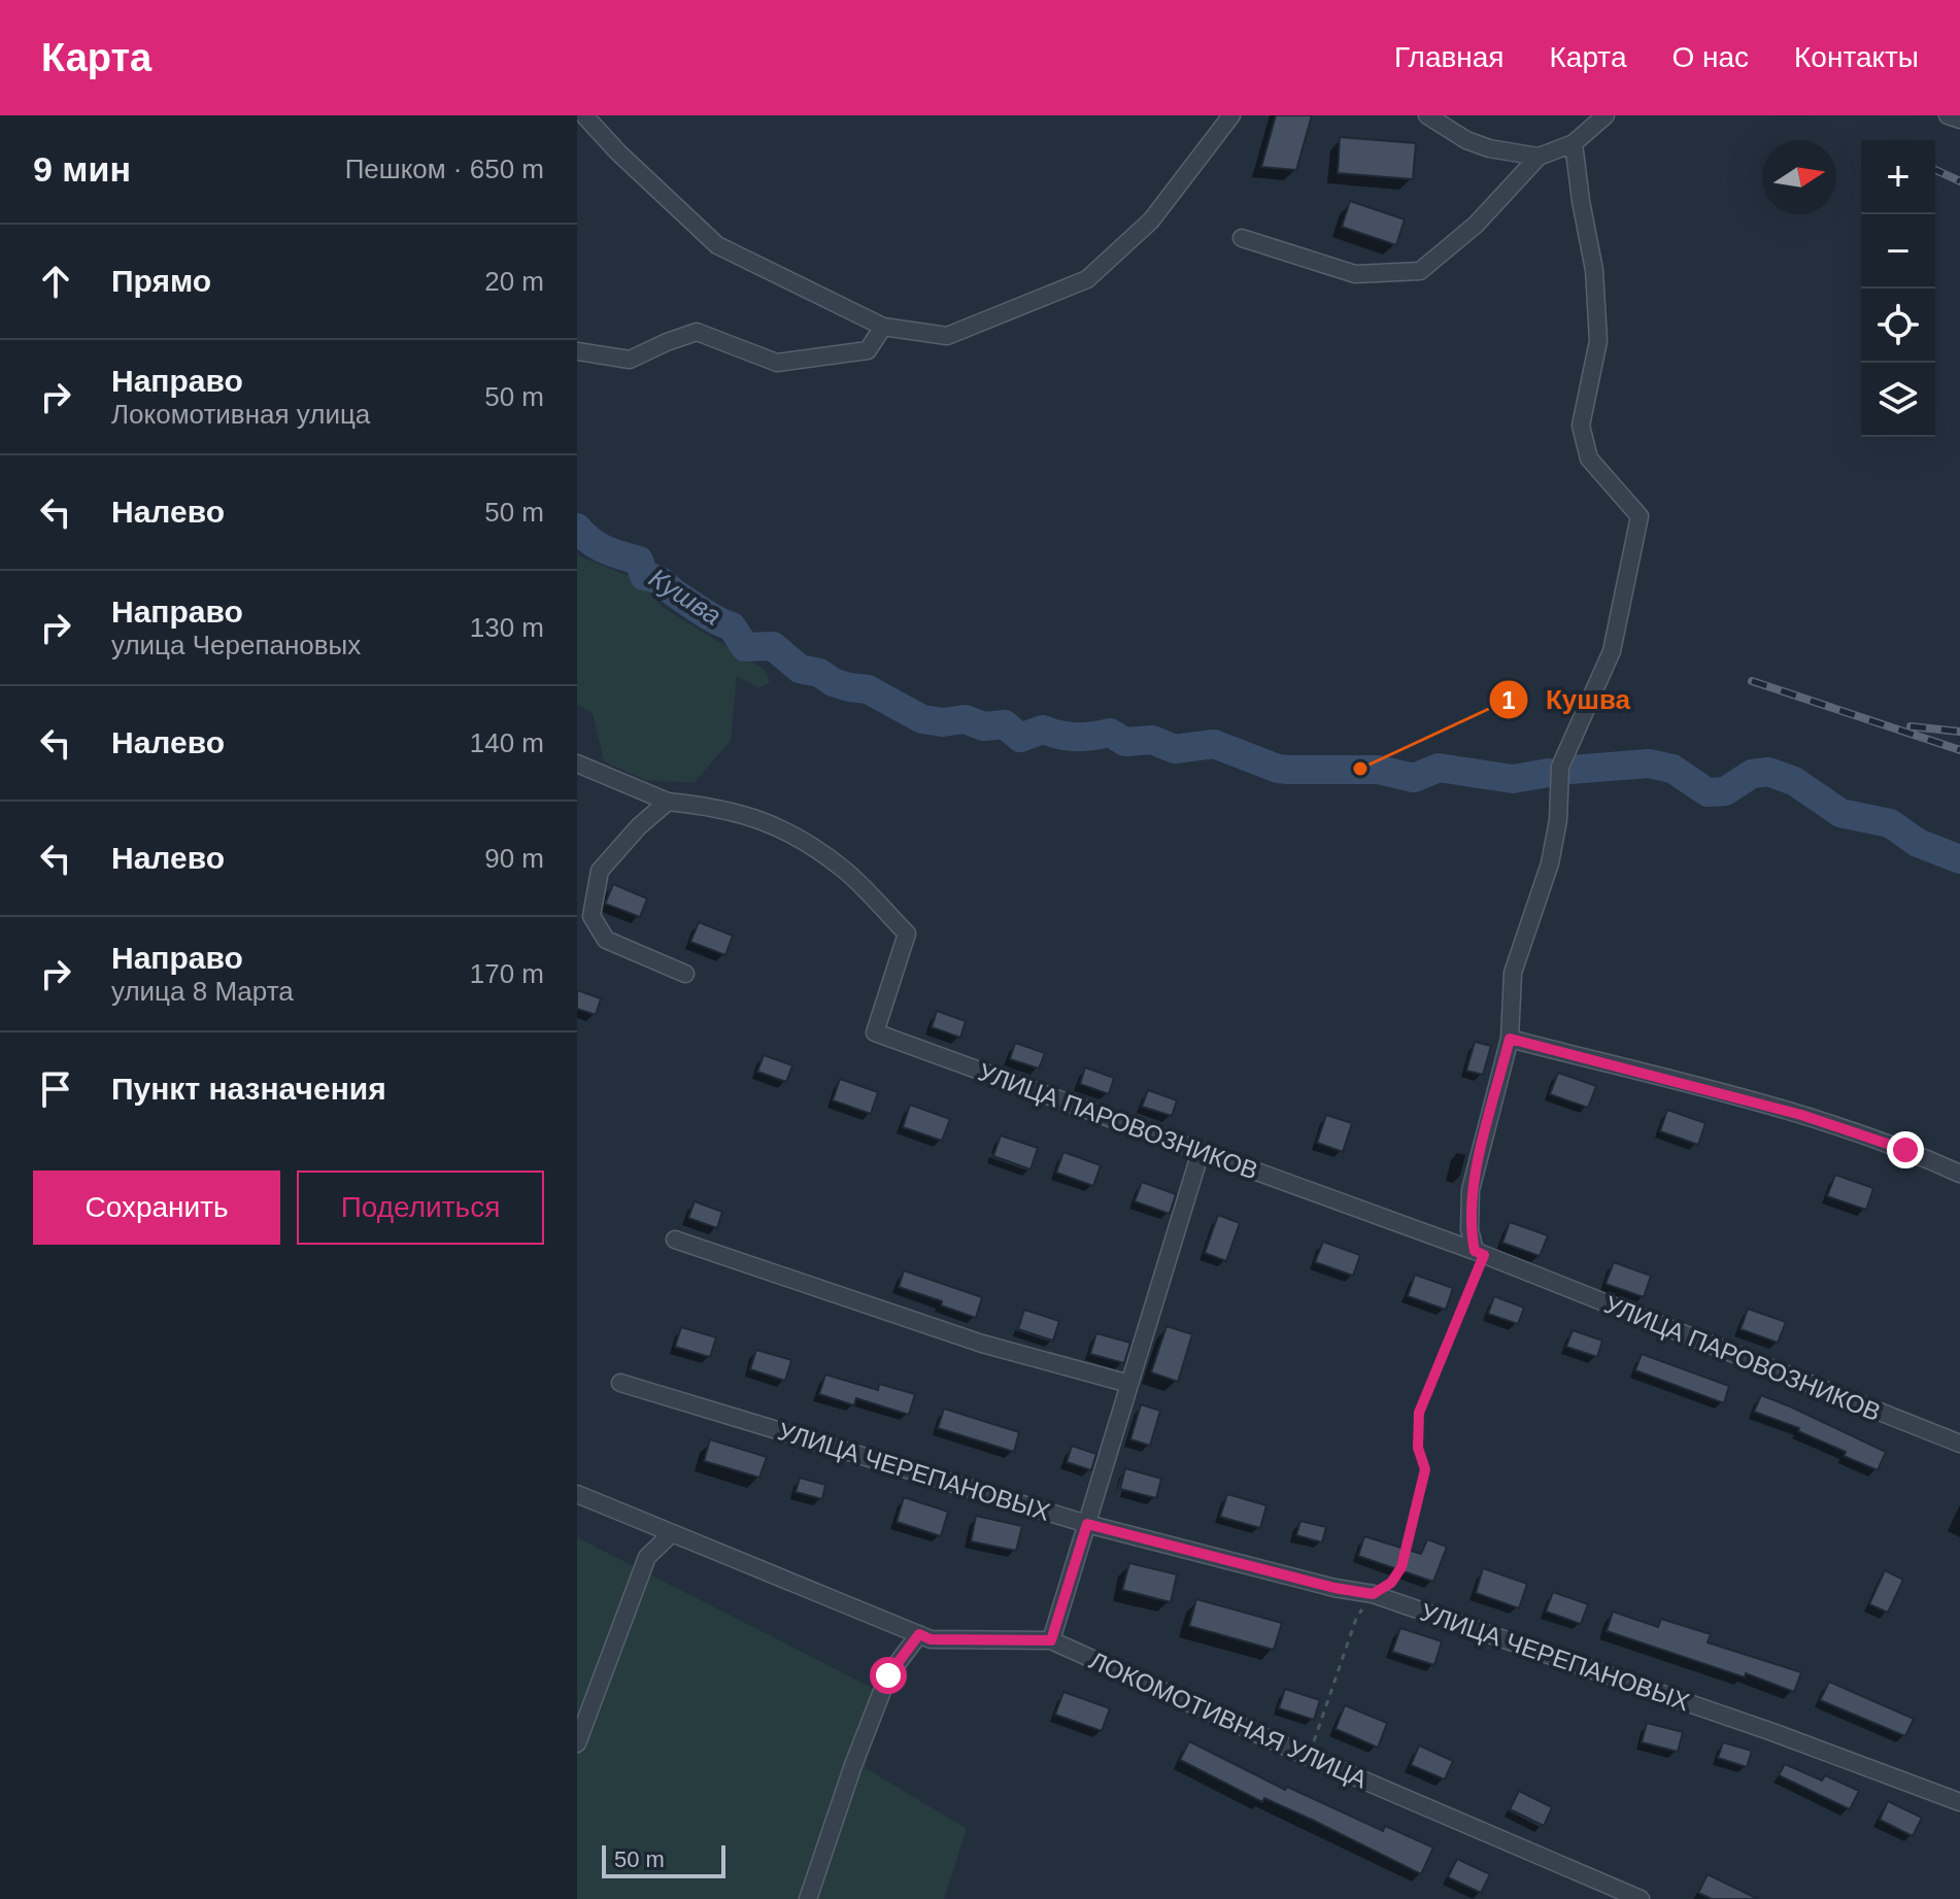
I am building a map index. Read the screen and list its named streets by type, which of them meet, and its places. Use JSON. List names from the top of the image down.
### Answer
{
  "streets": {
    "street": ["УЛИЦА ПАРОВОЗНИКОВ", "УЛИЦА ЧЕРЕПАНОВЫХ", "ЛОКОМОТИВНАЯ УЛИЦА"]
  },
  "water": ["Кушва"],
  "places": ["Кушва"],
  "scale_bar": "50 m",
  "north": "right",
  "page": {
    "header": "Карта",
    "nav": [
      "Главная",
      "Карта",
      "О нас",
      "Контакты"
    ],
    "heading": ["9 мин", "Пешком · 650 m"],
    "map_buttons": ["+", "−"],
    "list": [
      ["Прямо", "20 m"],
      ["Направо", "Локомотивная улица", "50 m"],
      ["Налево", "50 m"],
      ["Направо", "улица Черепановых", "130 m"],
      ["Налево", "140 m"],
      ["Налево", "90 m"],
      ["Направо", "улица 8 Марта", "170 m"],
      "Пункт назначения"
    ],
    "buttons": ["Сохранить", "Поделиться"],
    "scale": "50 m"
  }
}
